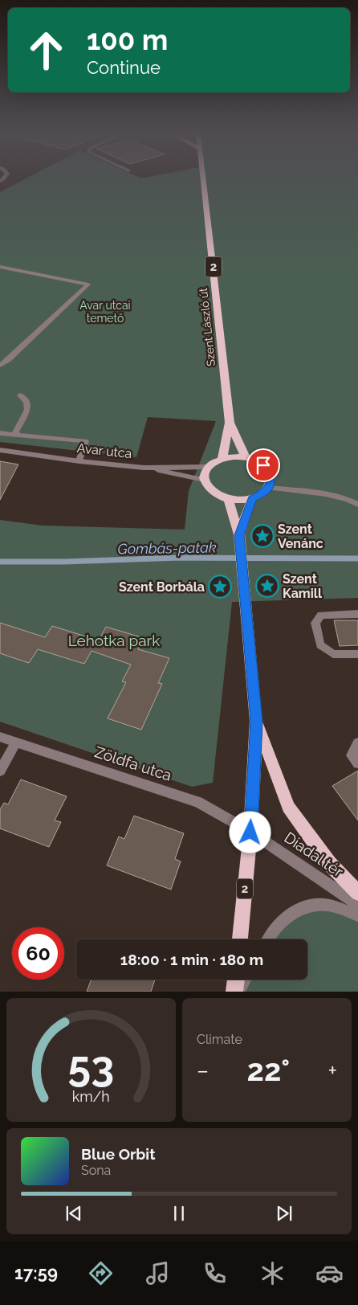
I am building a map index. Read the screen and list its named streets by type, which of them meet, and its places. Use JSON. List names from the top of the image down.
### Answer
{
  "streets": {
    "main road": ["2", "Szent László út"],
    "street": ["Avar utca", "Zöldfa utca", "Diadal tér"]
  },
  "crossings": [
    ["2", "Szent László út"],
    ["2", "Avar utca"],
    ["2", "Zöldfa utca"],
    ["2", "Diadal tér"],
    ["Zöldfa utca", "Diadal tér"]
  ],
  "water": ["Gombás-patak"],
  "parks": ["Avar utcai temető", "Lehotka park"],
  "places": {
    "place": ["Szent Venánc", "Szent Kamill", "Szent Borbála"]
  },
  "page": {
    "turn": ["100 m", "Continue"],
    "limit": "60",
    "trip": "18:00 · 1 min · 180 m",
    "tile": "Climate",
    "heat": ["−", "22°", "+"],
    "song": ["Blue Orbit", "Sona"],
    "tabs": "17:59",
    "gauge": ["53", "km/h"]
  }
}
